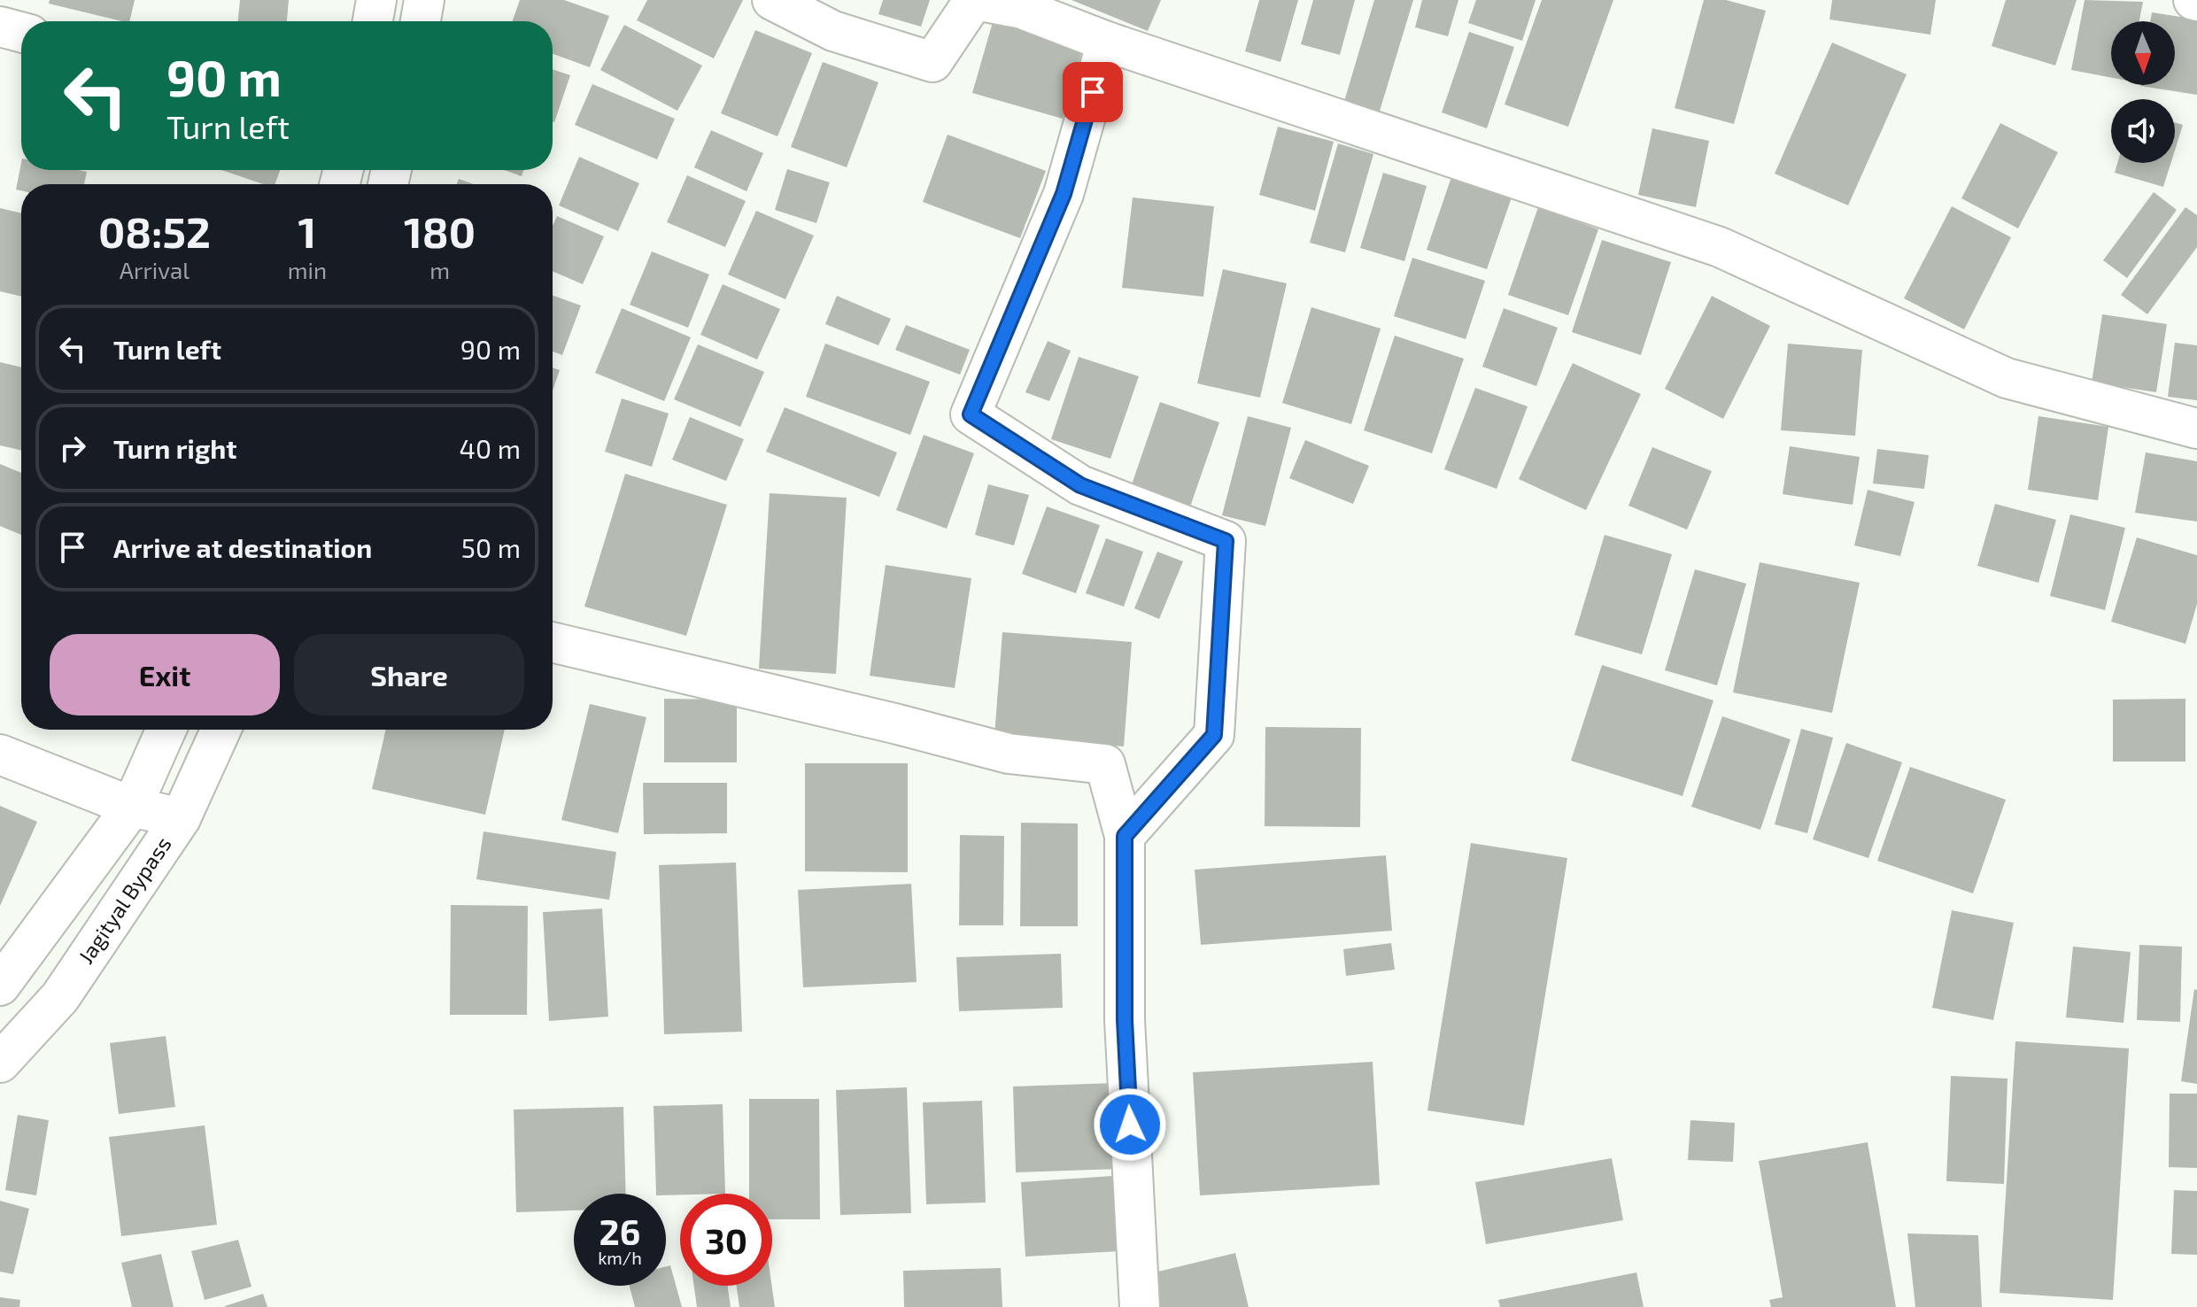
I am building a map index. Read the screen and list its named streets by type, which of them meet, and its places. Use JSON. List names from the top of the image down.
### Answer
{
  "streets": {
    "street": ["Jagityal Bypass"]
  },
  "north": "bottom",
  "page": {
    "turn": ["90 m", "Turn left"],
    "eta": [
      "08:52",
      "Arrival",
      "1",
      "min",
      "180",
      "m"
    ],
    "list": [
      {
        "name": "Turn left",
        "value": "90 m"
      },
      {
        "name": "Turn right",
        "value": "40 m"
      },
      {
        "name": "Arrive at destination",
        "value": "50 m"
      }
    ],
    "buttons": ["Exit", "Share"],
    "speed": "26 km/h",
    "limit": "30"
  }
}
